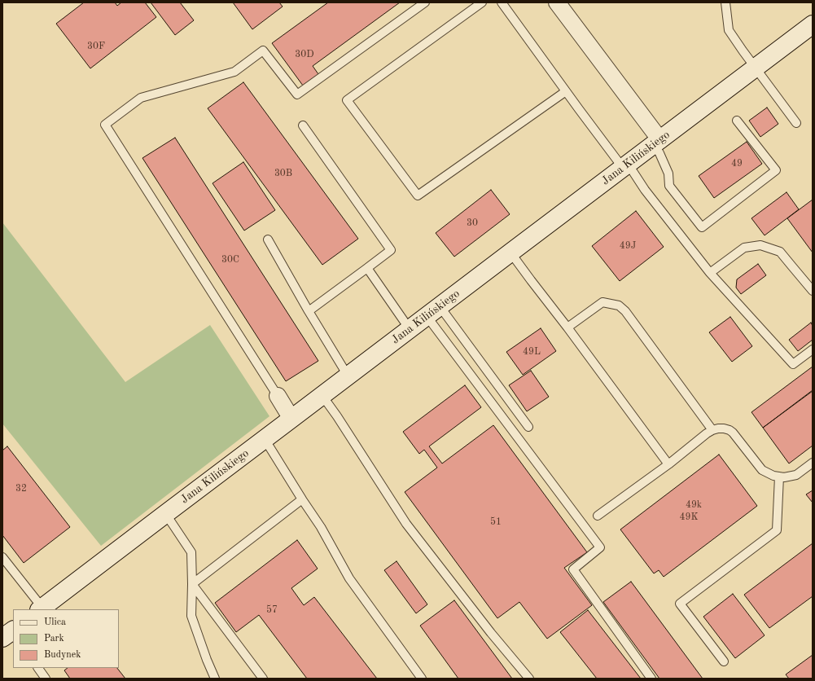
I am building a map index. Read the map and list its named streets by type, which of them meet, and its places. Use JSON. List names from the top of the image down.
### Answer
{
  "streets": {
    "street": ["Jana Kilińskiego"]
  },
  "house_numbers": [
    "30F",
    "30D",
    "49",
    "30B",
    "30",
    "49J",
    "30C",
    "49L",
    "32",
    "49k",
    "49K",
    "51",
    "57"
  ],
  "legend": ["Ulica", "Park", "Budynek"]
}
